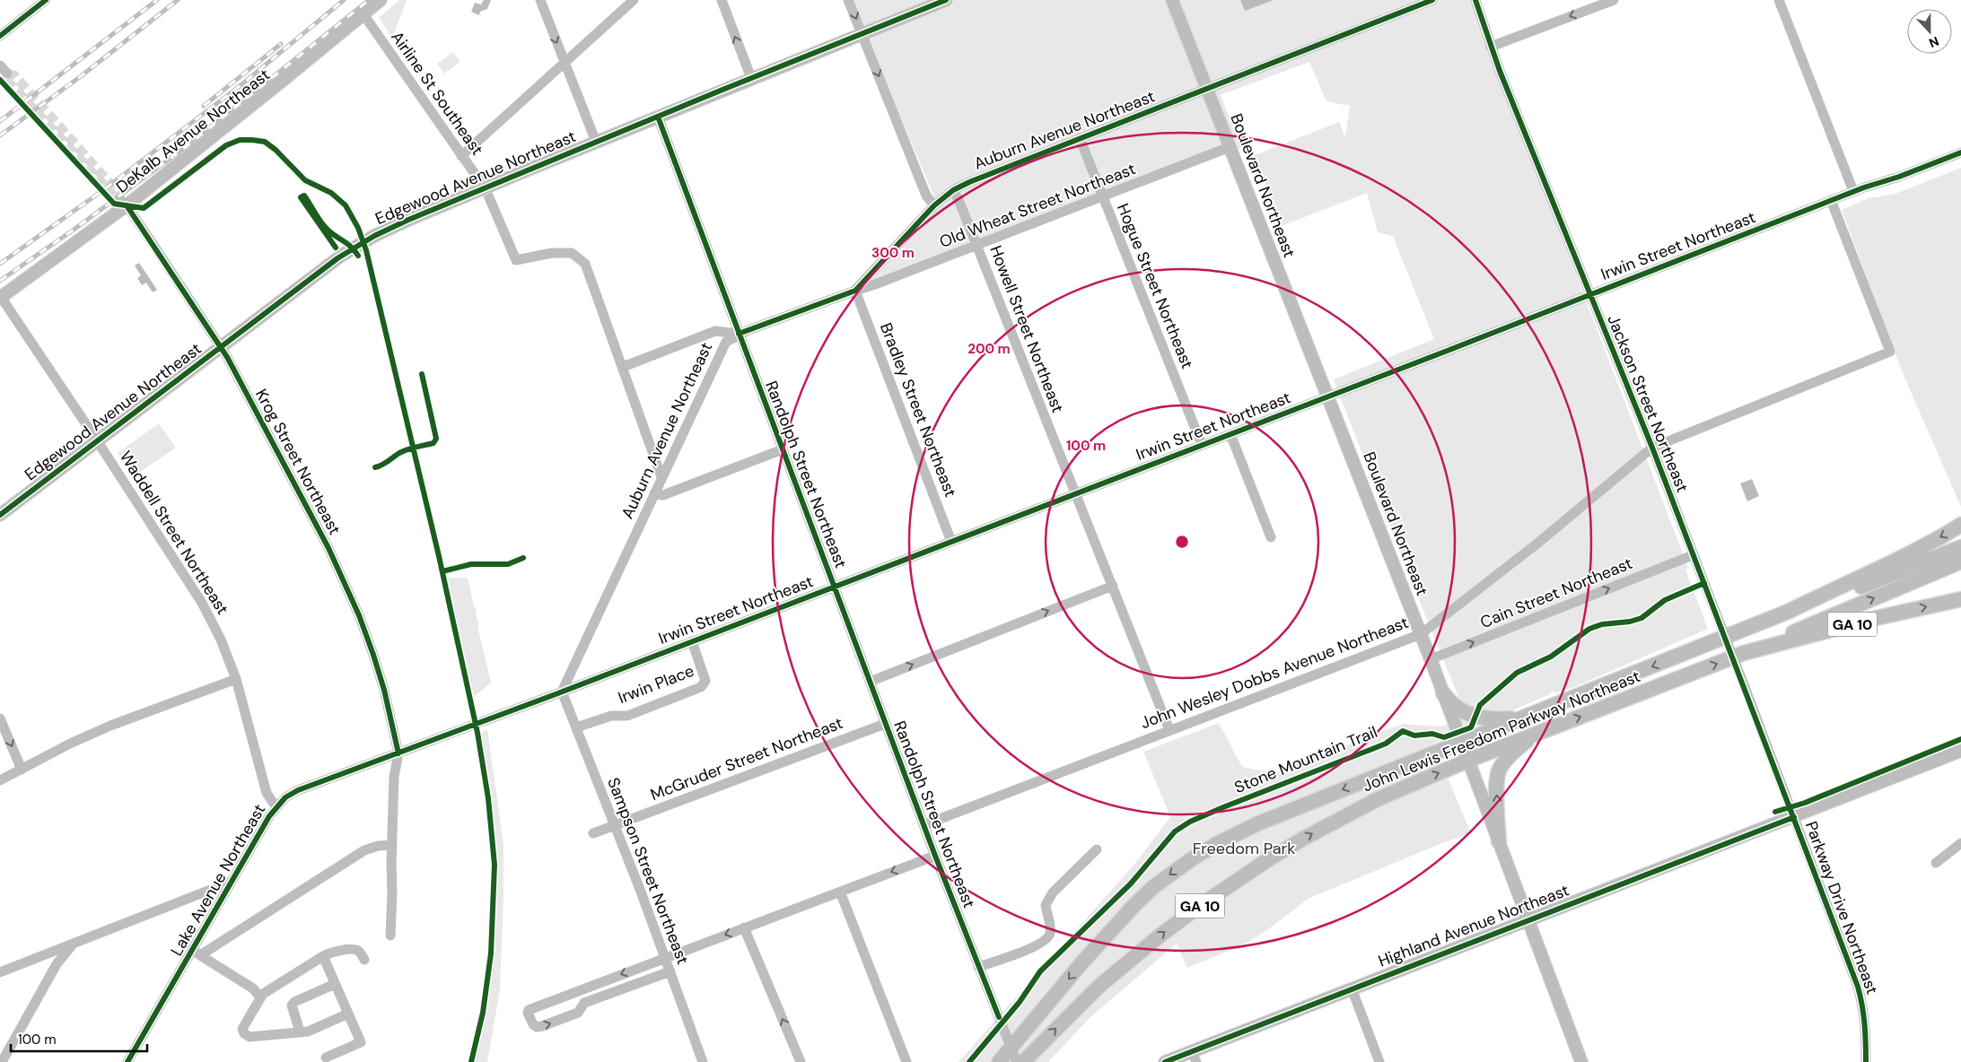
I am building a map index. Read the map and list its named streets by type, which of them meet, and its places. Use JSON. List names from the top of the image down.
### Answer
{
  "streets": {
    "highway": ["GA 10", "John Lewis Freedom Parkway Northeast"],
    "main road": [
      "DeKalb Avenue Northeast",
      "Edgewood Avenue Northeast",
      "Boulevard Northeast",
      "Highland Avenue Northeast"
    ],
    "street": [
      "Airline St Southeast",
      "Auburn Avenue Northeast",
      "Old Wheat Street Northeast",
      "Irwin Street Northeast",
      "Hogue Street Northeast",
      "Howell Street Northeast",
      "Jackson Street Northeast",
      "Bradley Street Northeast",
      "Krog Street Northeast",
      "Randolph Street Northeast",
      "Waddell Street Northeast",
      "Cain Street Northeast",
      "John Wesley Dobbs Avenue Northeast",
      "Irwin Place",
      "McGruder Street Northeast",
      "Sampson Street Northeast",
      "Lake Avenue Northeast",
      "Parkway Drive Northeast"
    ],
    "cycle path": ["Stone Mountain Trail"]
  },
  "crossings": [
    ["Airline St Southeast", "DeKalb Avenue Northeast"],
    ["Auburn Avenue Northeast", "Boulevard Northeast"],
    ["Auburn Avenue Northeast", "Old Wheat Street Northeast"],
    ["Auburn Avenue Northeast", "Irwin Street Northeast"],
    ["Auburn Avenue Northeast", "Hogue Street Northeast"],
    ["Auburn Avenue Northeast", "Howell Street Northeast"],
    ["Auburn Avenue Northeast", "Bradley Street Northeast"],
    ["Auburn Avenue Northeast", "Randolph Street Northeast"],
    ["Auburn Avenue Northeast", "Sampson Street Northeast"],
    ["DeKalb Avenue Northeast", "Krog Street Northeast"],
    ["DeKalb Avenue Northeast", "Waddell Street Northeast"],
    ["Edgewood Avenue Northeast", "Krog Street Northeast"],
    ["Edgewood Avenue Northeast", "Randolph Street Northeast"],
    ["Edgewood Avenue Northeast", "Waddell Street Northeast"],
    ["Boulevard Northeast", "Old Wheat Street Northeast"],
    ["Boulevard Northeast", "Irwin Street Northeast"],
    ["Boulevard Northeast", "Cain Street Northeast"],
    ["Boulevard Northeast", "John Wesley Dobbs Avenue Northeast"],
    ["Boulevard Northeast", "John Lewis Freedom Parkway Northeast"],
    ["Boulevard Northeast", "Highland Avenue Northeast"],
    ["Old Wheat Street Northeast", "Hogue Street Northeast"],
    ["Old Wheat Street Northeast", "Howell Street Northeast"],
    ["Old Wheat Street Northeast", "Bradley Street Northeast"],
    ["Irwin Street Northeast", "Hogue Street Northeast"],
    ["Irwin Street Northeast", "Howell Street Northeast"],
    ["Irwin Street Northeast", "Jackson Street Northeast"],
    ["Irwin Street Northeast", "Bradley Street Northeast"],
    ["Irwin Street Northeast", "Randolph Street Northeast"],
    ["Irwin Street Northeast", "John Wesley Dobbs Avenue Northeast"],
    ["Irwin Street Northeast", "Irwin Place"],
    ["Irwin Street Northeast", "Sampson Street Northeast"],
    ["Irwin Street Northeast", "Lake Avenue Northeast"],
    ["Howell Street Northeast", "John Wesley Dobbs Avenue Northeast"],
    ["Jackson Street Northeast", "Cain Street Northeast"],
    ["Jackson Street Northeast", "John Wesley Dobbs Avenue Northeast"],
    ["Jackson Street Northeast", "Parkway Drive Northeast"],
    ["Jackson Street Northeast", "Highland Avenue Northeast"],
    ["Krog Street Northeast", "Lake Avenue Northeast"],
    ["Randolph Street Northeast", "John Wesley Dobbs Avenue Northeast"],
    ["Randolph Street Northeast", "McGruder Street Northeast"],
    ["Waddell Street Northeast", "Lake Avenue Northeast"],
    ["Irwin Place", "Sampson Street Northeast"],
    ["McGruder Street Northeast", "Sampson Street Northeast"],
    ["Parkway Drive Northeast", "Highland Avenue Northeast"]
  ],
  "one_way": ["Cain Street Northeast"],
  "parks": ["Freedom Park"],
  "scale_bar": "100 m",
  "north": "bottom",
  "rings": ["300 m", "200 m", "100 m"]
}
